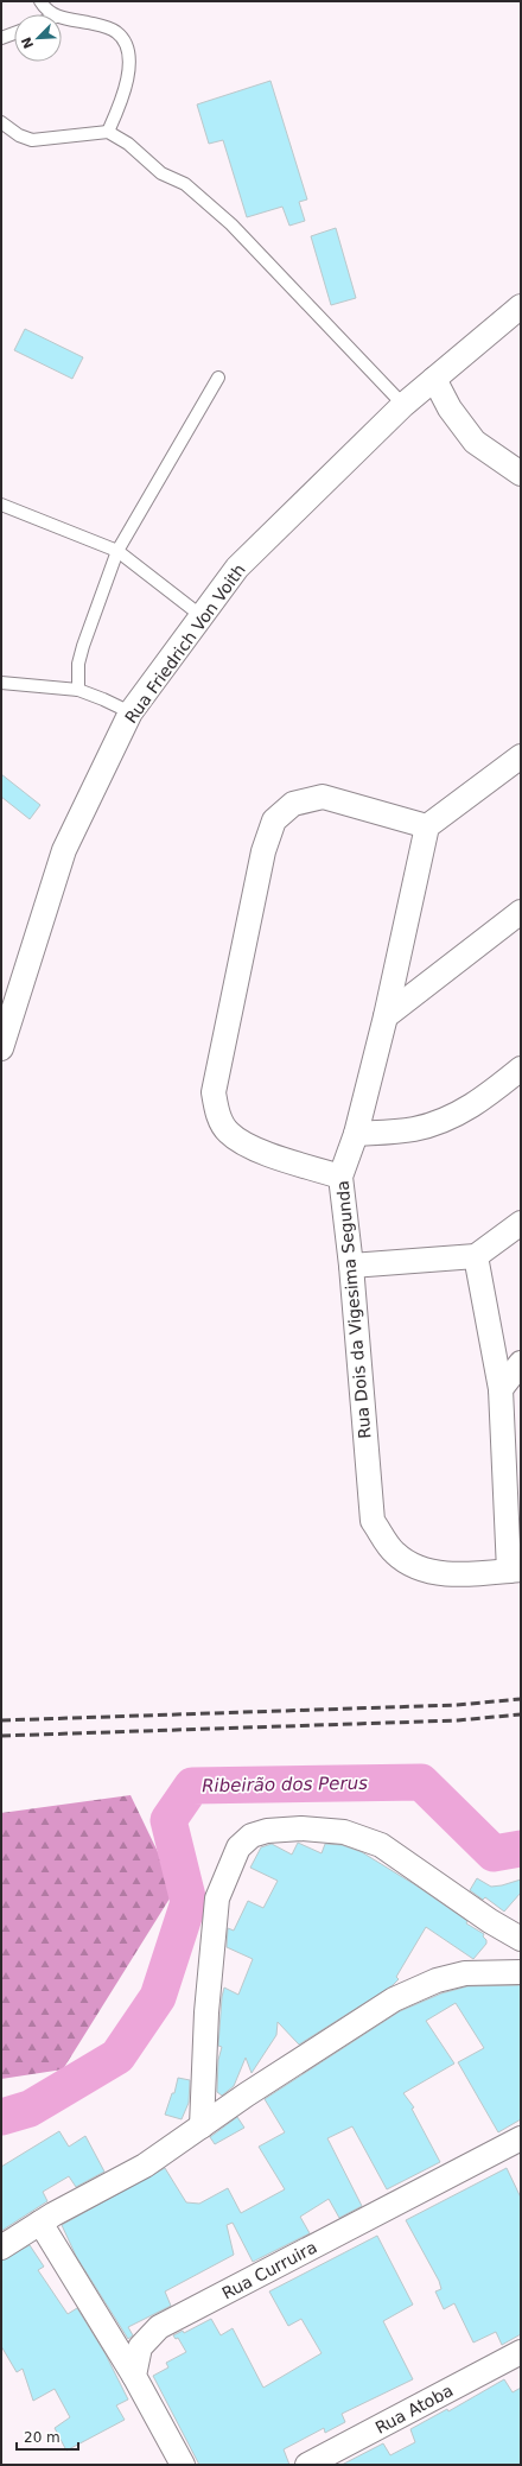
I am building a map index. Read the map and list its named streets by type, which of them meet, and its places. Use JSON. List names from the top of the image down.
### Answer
{
  "streets": {
    "street": [
      "Rua Friedrich Von Voith",
      "Rua Dois da Vigesima Segunda",
      "Rua Curruira",
      "Rua Atoba"
    ]
  },
  "water": ["Ribeirão dos Perus"],
  "scale_bar": "20 m",
  "north": "bottom left"
}
